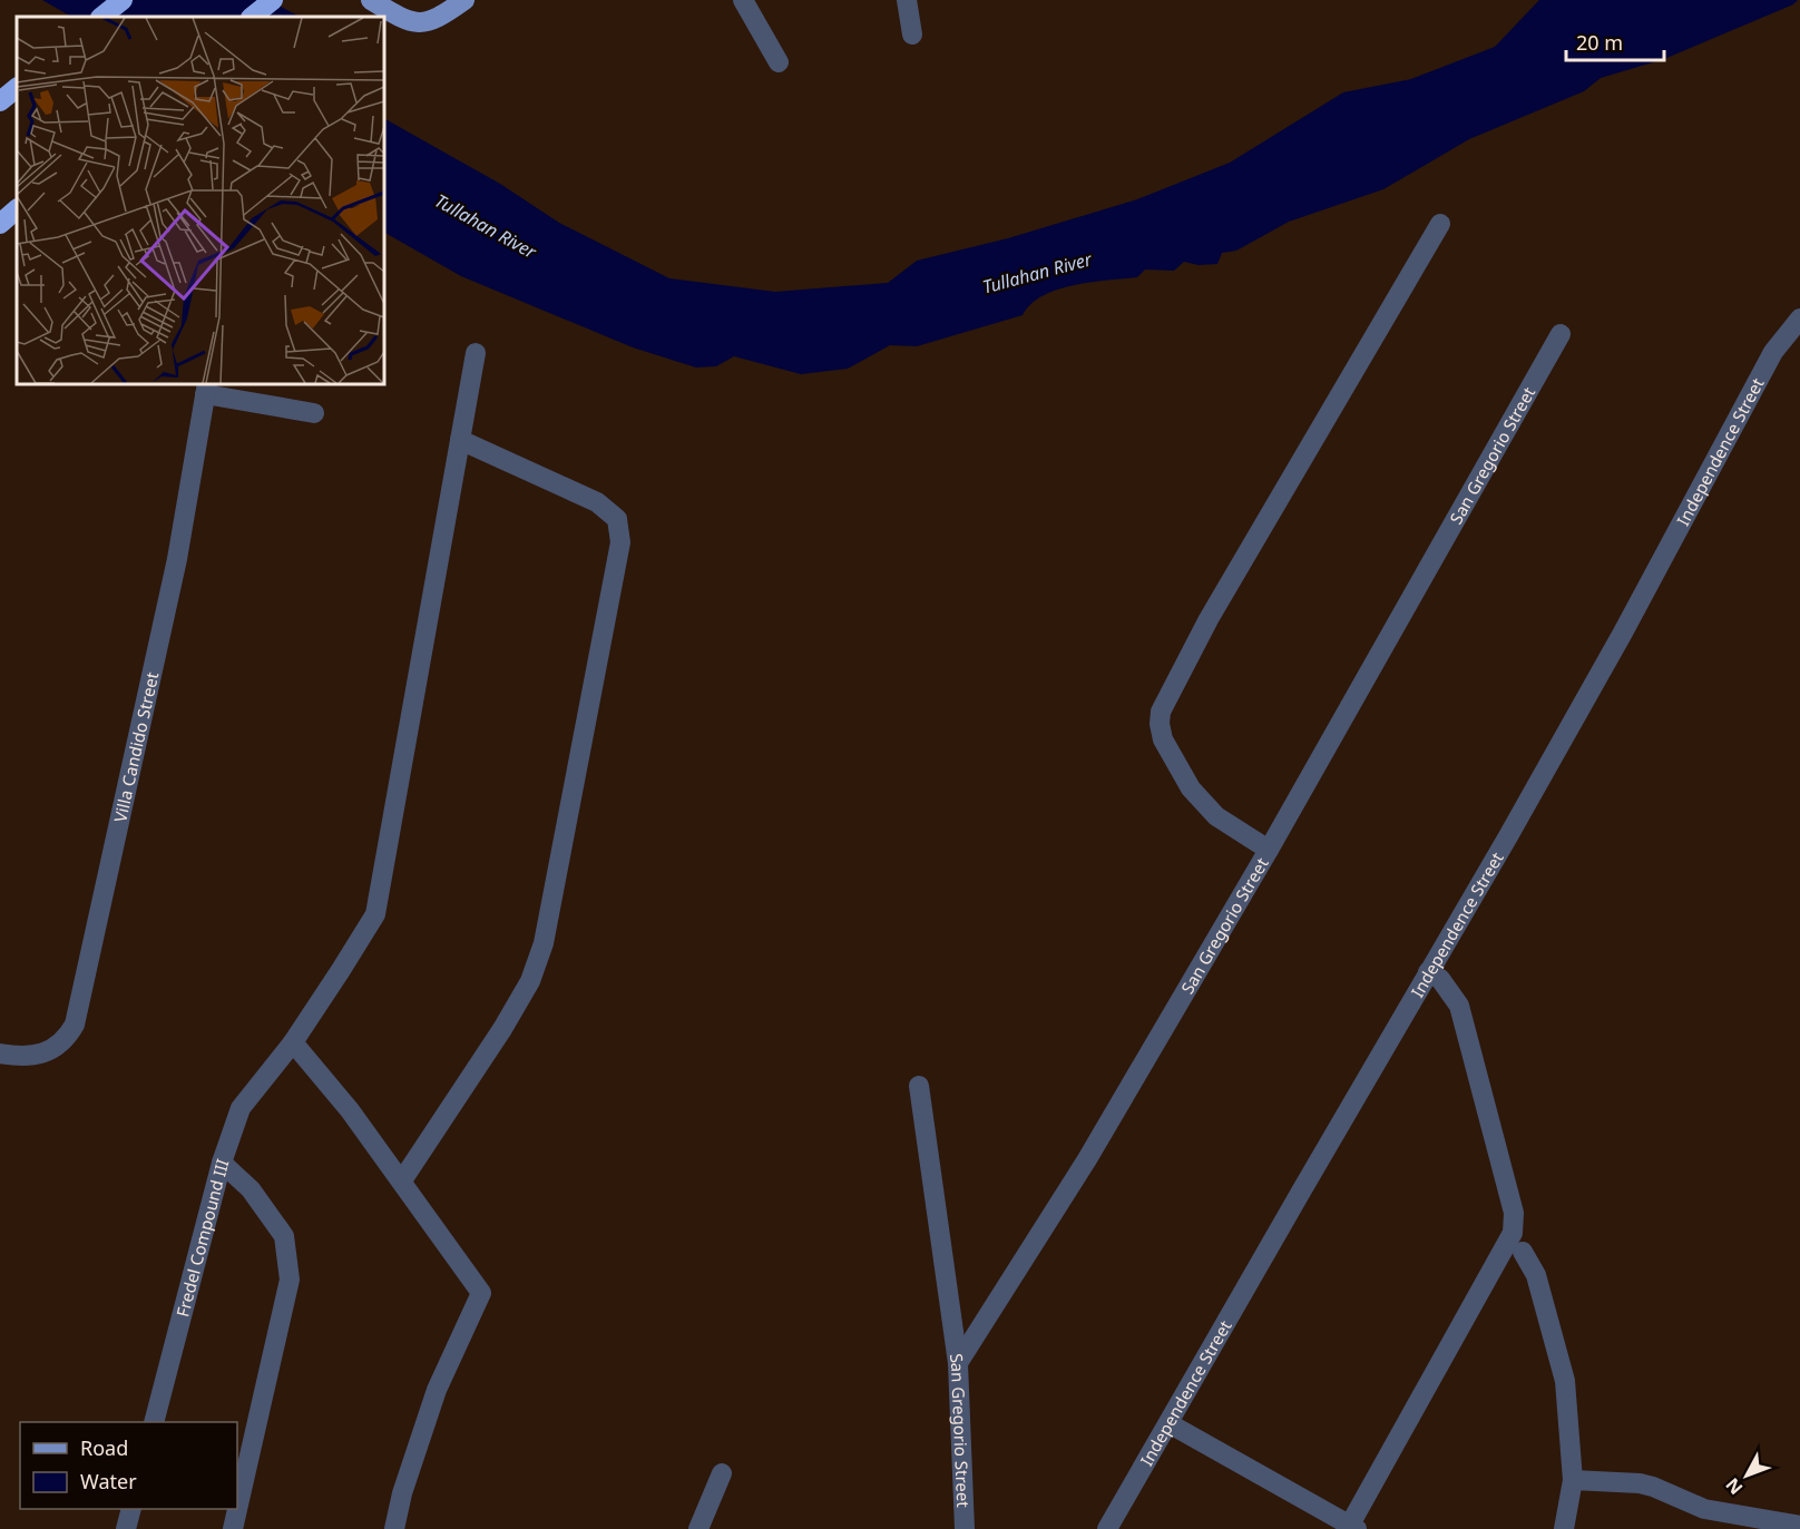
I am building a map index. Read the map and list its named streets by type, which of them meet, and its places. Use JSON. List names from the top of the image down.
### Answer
{
  "streets": {
    "street": [
      "Independence Street",
      "San Gregorio Street",
      "Villa Candido Street",
      "Fredel Compound III"
    ]
  },
  "water": ["Tullahan River"],
  "legend": ["Road", "Water"],
  "scale_bar": "20 m",
  "north": "bottom left"
}
